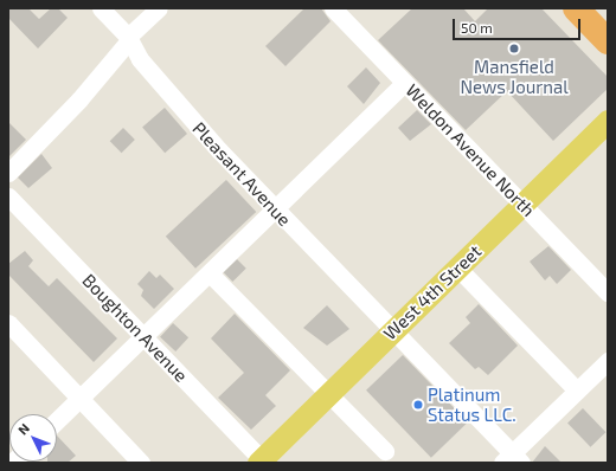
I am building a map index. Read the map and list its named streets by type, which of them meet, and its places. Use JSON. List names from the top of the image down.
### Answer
{
  "streets": {
    "main road": ["West 4th Street"],
    "street": ["Weldon Avenue North", "Pleasant Avenue", "Boughton Avenue"]
  },
  "crossings": [
    ["Weldon Avenue North", "West 4th Street"],
    ["Pleasant Avenue", "West 4th Street"],
    ["West 4th Street", "Boughton Avenue"]
  ],
  "places": ["Mansfield News Journal", "Platinum Status LLC."],
  "scale_bar": "50 m",
  "north": "top left"
}
